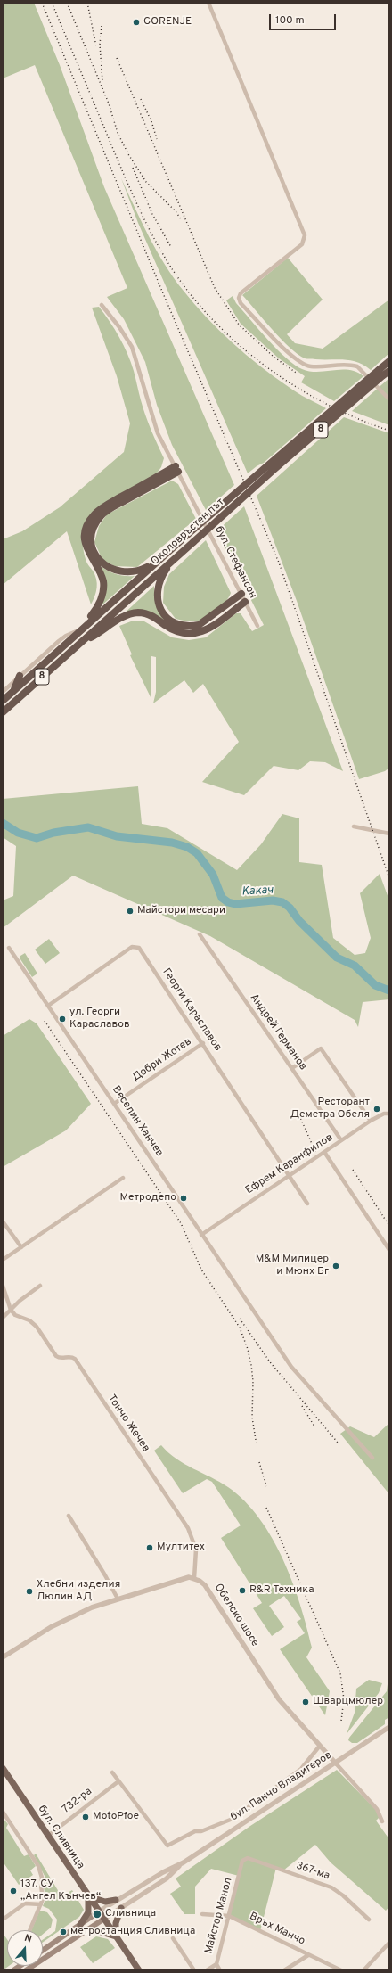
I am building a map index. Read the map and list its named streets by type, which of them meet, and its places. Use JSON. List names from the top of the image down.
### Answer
{
  "streets": {
    "highway": ["8", "Околовръстен път"],
    "main road": ["бул. Панчо Владигеров", "бул. Сливница"],
    "street": [
      "бул. Стефансон",
      "Георги Караславов",
      "Андрей Германов",
      "Добри Жотев",
      "Веселин Ханчев",
      "Ефрем Каранфилов",
      "Тончо Жечев",
      "Обелско шосе",
      "732-ра",
      "367-ма",
      "Майстор Манол",
      "Връх Манчо"
    ]
  },
  "crossings": [
    ["Георги Караславов", "Добри Жотев"],
    ["Георги Караславов", "Веселин Ханчев"],
    ["Георги Караславов", "Ефрем Каранфилов"],
    ["Андрей Германов", "Ефрем Каранфилов"],
    ["Добри Жотев", "Веселин Ханчев"],
    ["Веселин Ханчев", "Ефрем Каранфилов"],
    ["Тончо Жечев", "Обелско шосе"],
    ["Обелско шосе", "бул. Панчо Владигеров"],
    ["бул. Панчо Владигеров", "бул. Сливница"],
    ["732-ра", "бул. Сливница"],
    ["367-ма", "Майстор Манол"],
    ["Майстор Манол", "Връх Манчо"]
  ],
  "water": ["Какач"],
  "places": [
    "GORENJE",
    "Майстори месари",
    "ул. Георги Караславов",
    "Ресторант Деметра Обеля",
    "Метродепо",
    "М&M Mилицер и Мюнх Бг",
    "Мултитех",
    "R&R Техника",
    "Хлебни изделия Люлин АД",
    "Шварцмюлер",
    "MotoPfoe",
    "137. СУ „Ангел Кънчев“",
    "Сливница",
    "метростанция Сливница"
  ],
  "scale_bar": "100 m",
  "north": "top"
}
